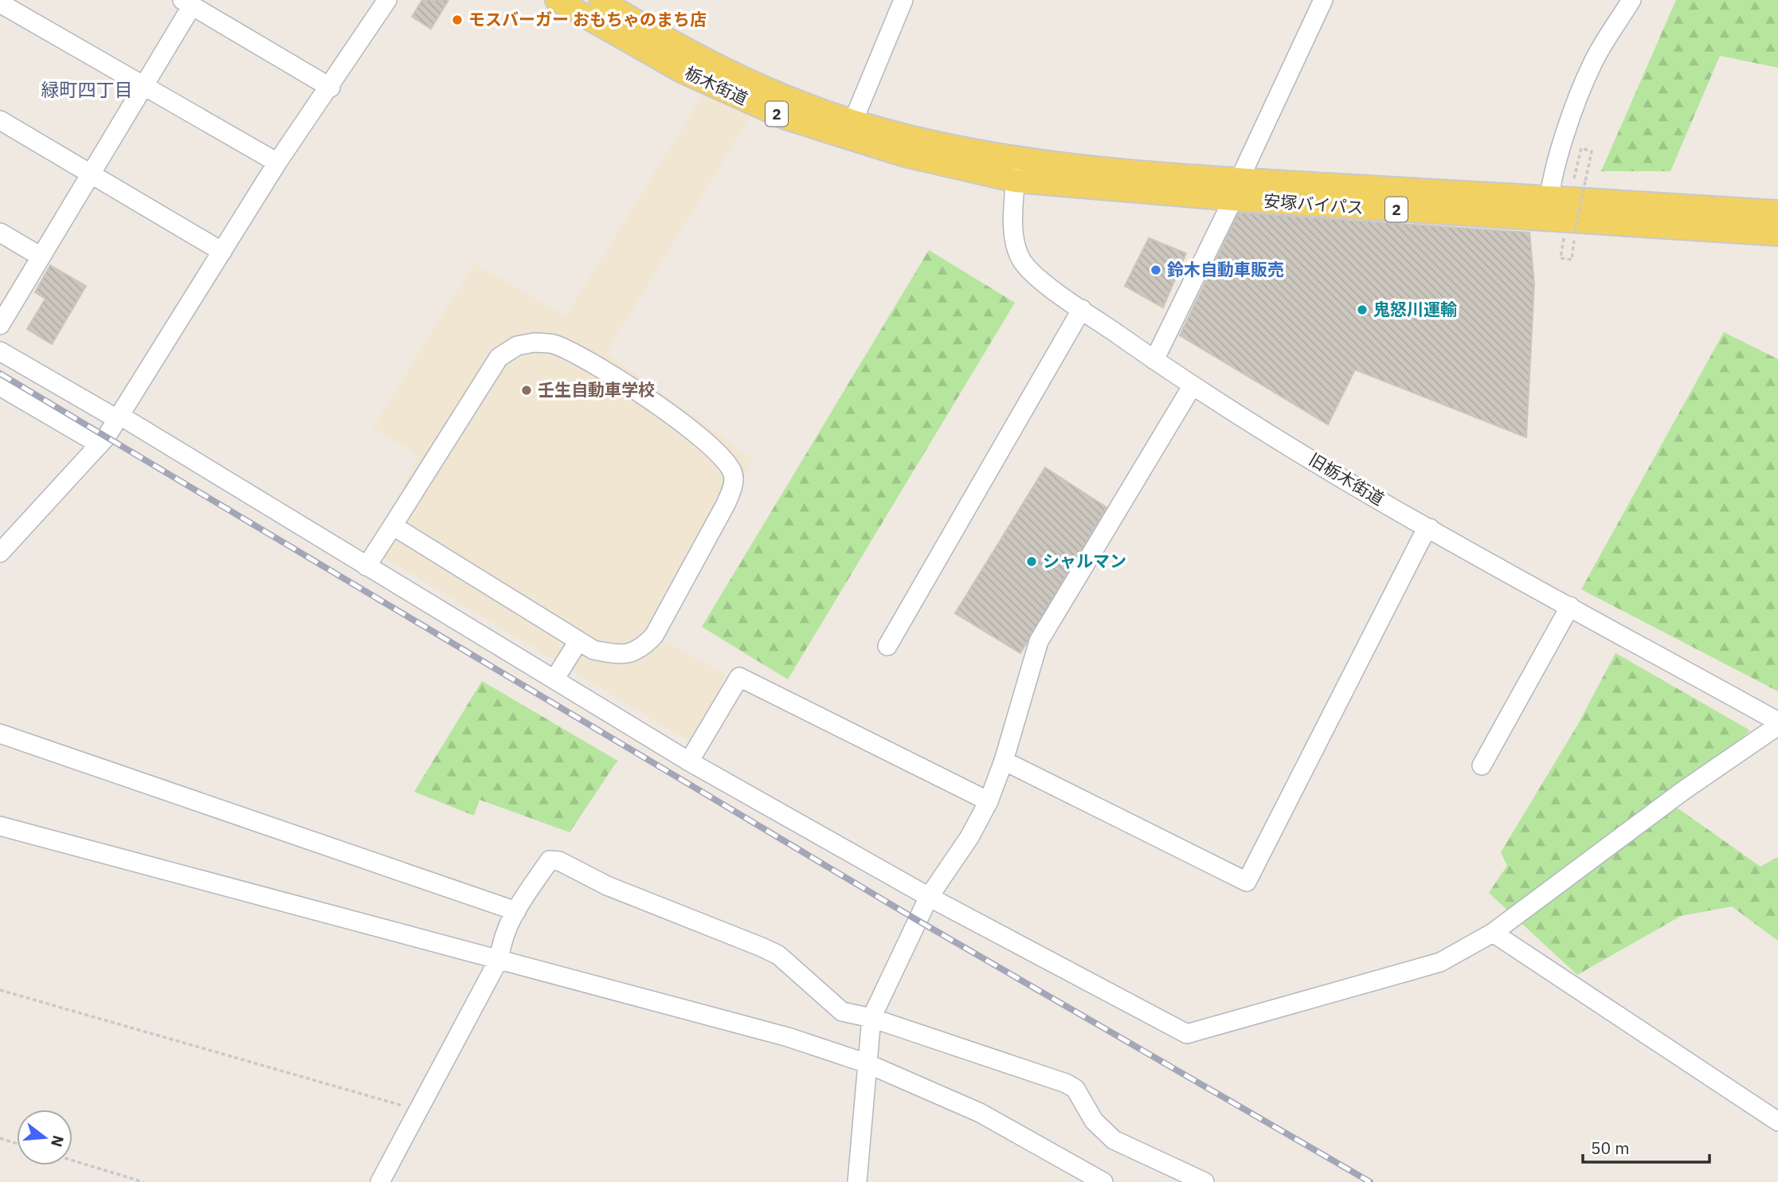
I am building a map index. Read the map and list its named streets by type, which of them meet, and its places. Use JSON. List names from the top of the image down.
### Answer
{
  "streets": {
    "main road": ["栃木街道", "2", "安塚バイパス"],
    "street": ["旧栃木街道"]
  },
  "crossings": [
    ["栃木街道", "安塚バイパス"],
    ["栃木街道", "旧栃木街道"],
    ["安塚バイパス", "旧栃木街道"]
  ],
  "districts": ["緑町四丁目"],
  "places": [
    "モスバーガー おもちゃのまち店",
    "鈴木自動車販売",
    "鬼怒川運輸",
    "壬生自動車学校",
    "シャルマン"
  ],
  "scale_bar": "50 m",
  "north": "right"
}
